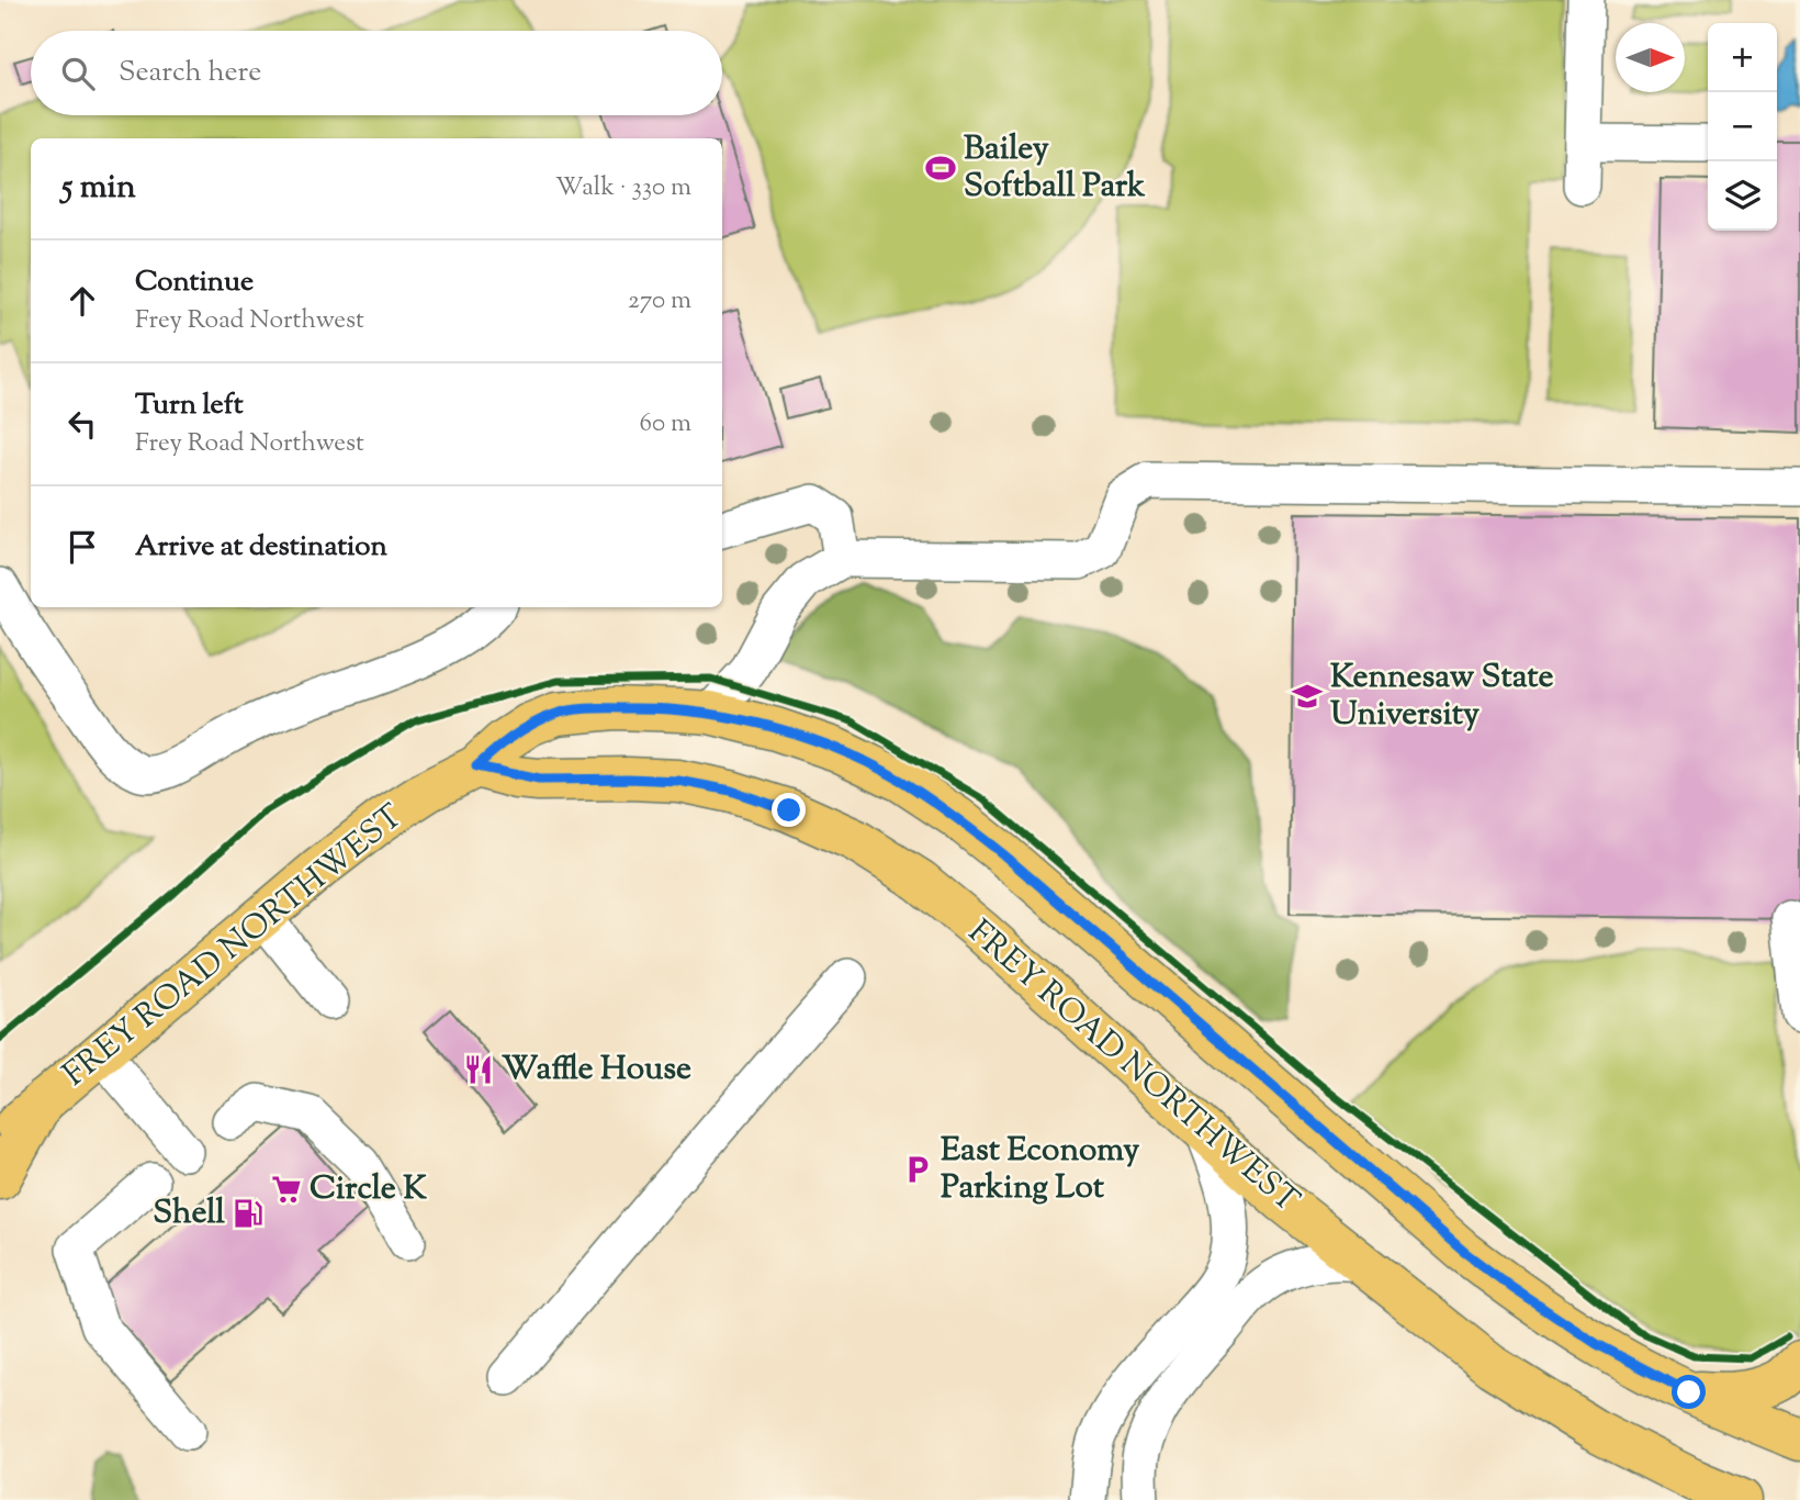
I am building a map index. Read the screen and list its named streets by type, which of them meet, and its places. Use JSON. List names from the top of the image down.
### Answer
{
  "streets": {
    "main road": ["FREY ROAD NORTHWEST"]
  },
  "places": {
    "sports": ["Bailey Softball Park"],
    "school or university": ["Kennesaw State University"],
    "restaurant": ["Waffle House"],
    "parking": ["East Economy Parking Lot"],
    "supermarket": ["Circle K"],
    "fuel station": ["Shell"]
  },
  "north": "right",
  "page": {
    "map_buttons": ["+", "−"],
    "search": "Search here",
    "heading": ["5 min", "Walk · 330 m"],
    "list": [
      ["Continue", "Frey Road Northwest", "270 m"],
      ["Turn left", "Frey Road Northwest", "60 m"],
      "Arrive at destination"
    ]
  }
}
